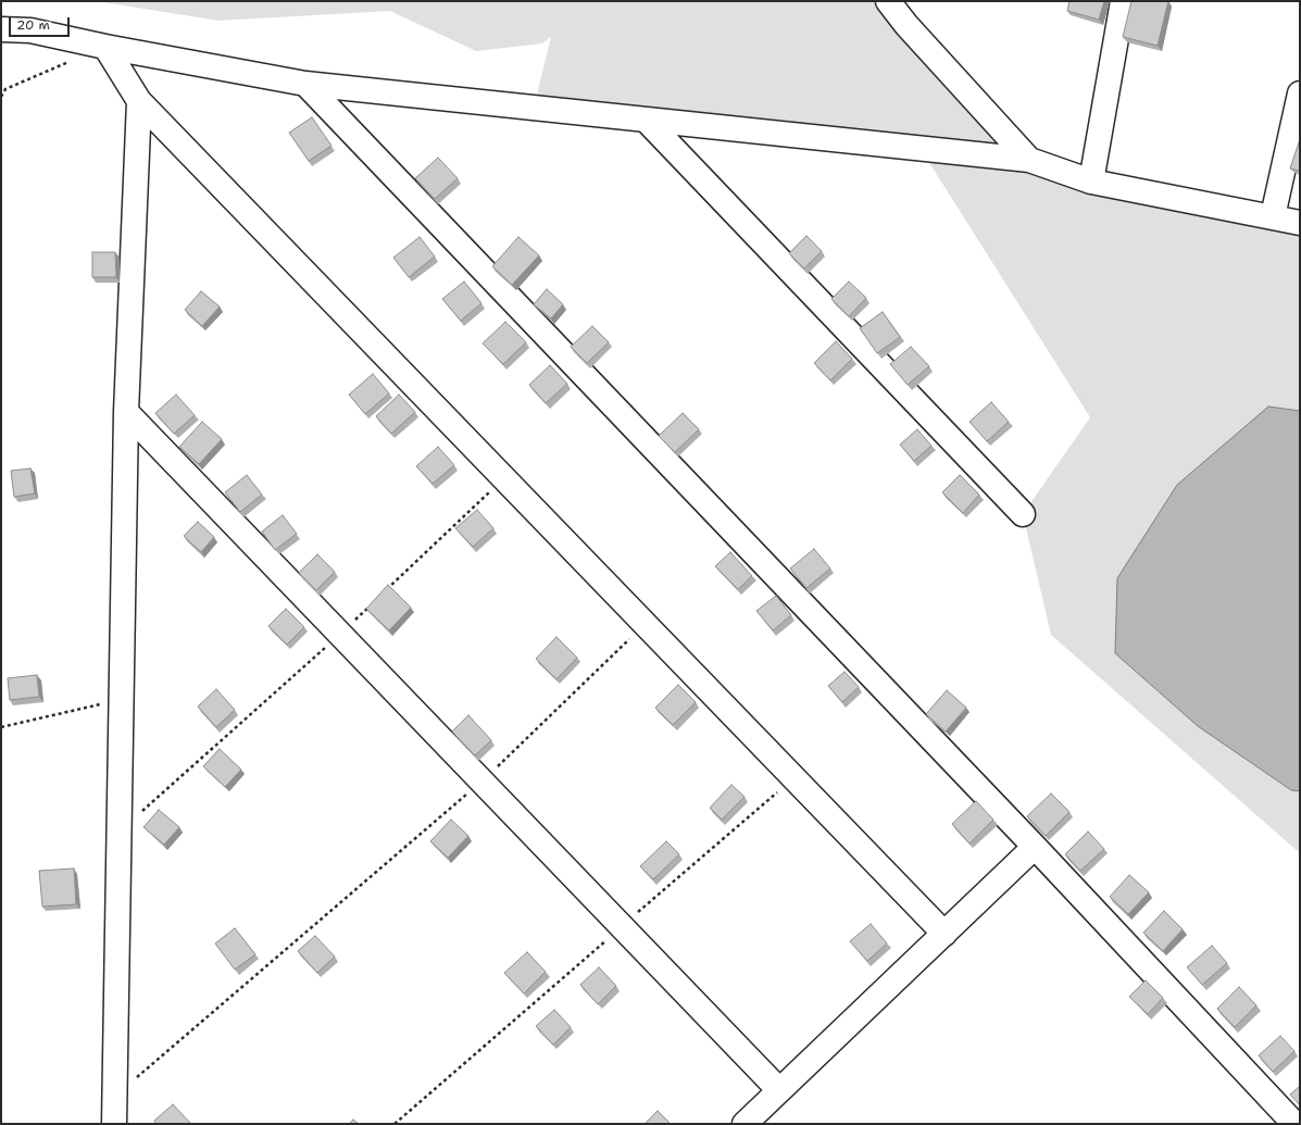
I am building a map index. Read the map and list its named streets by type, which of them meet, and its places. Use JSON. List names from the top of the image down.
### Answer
{
  "scale_bar": "20 m"
}
